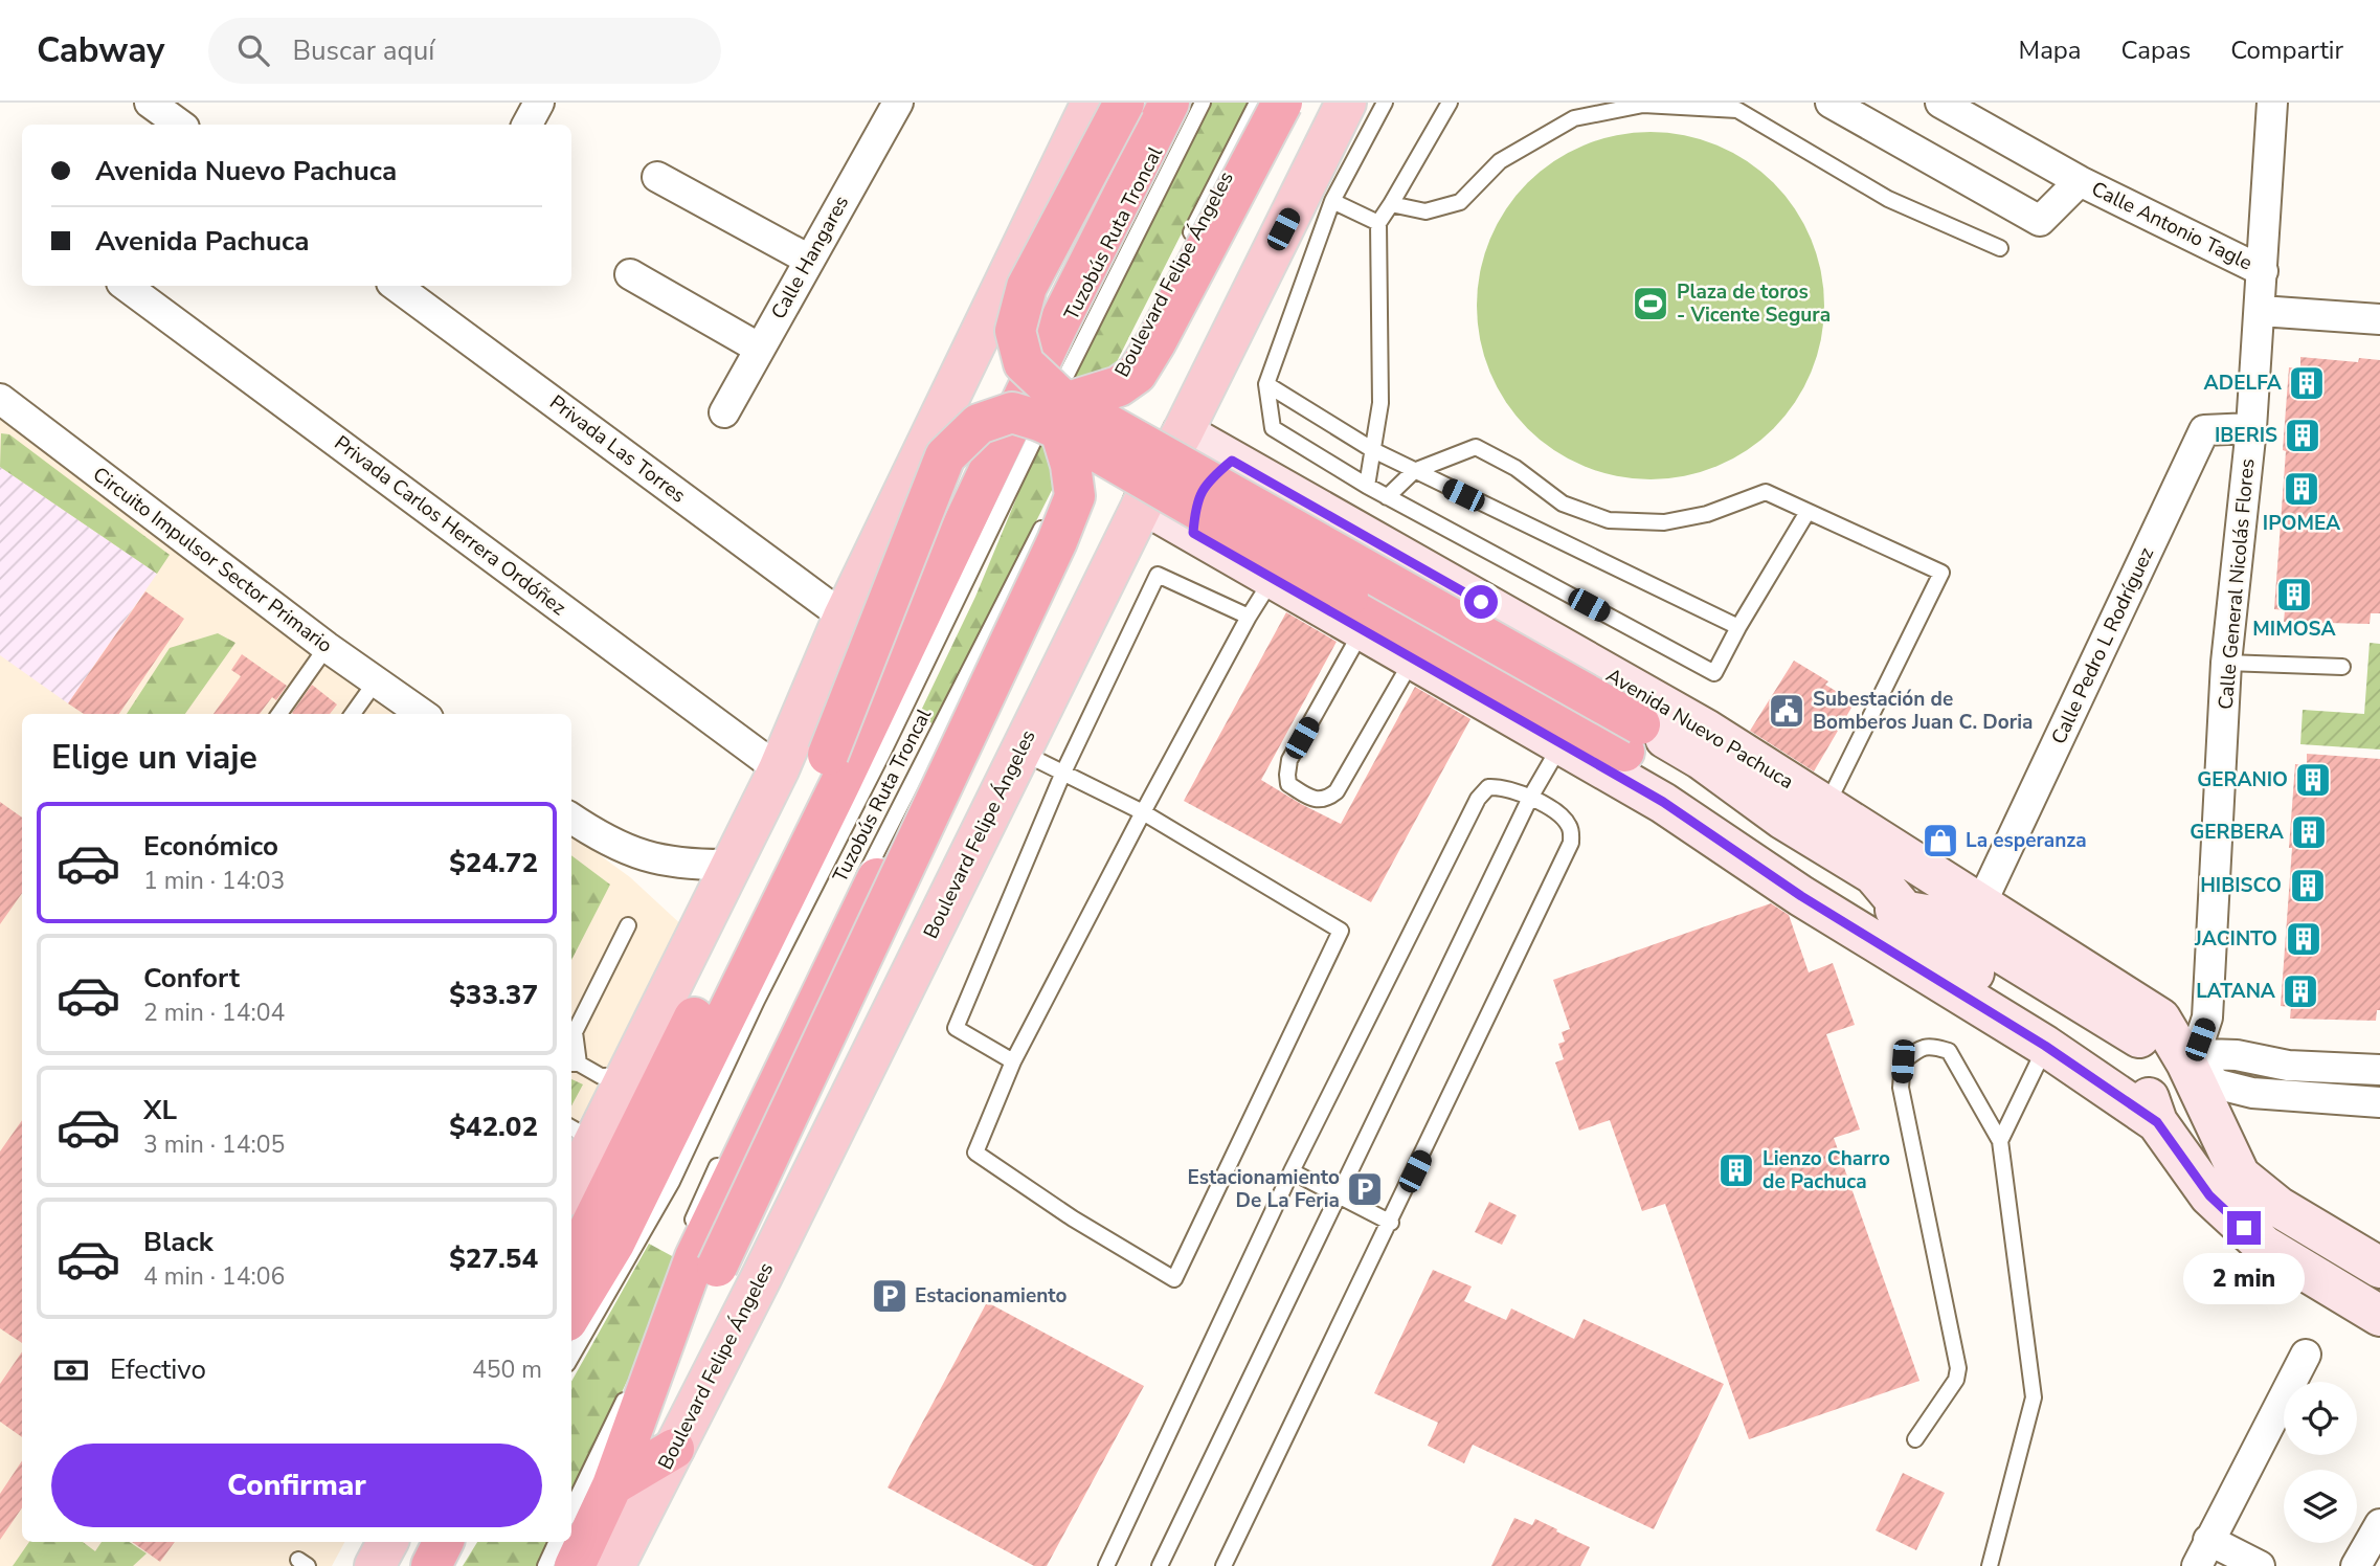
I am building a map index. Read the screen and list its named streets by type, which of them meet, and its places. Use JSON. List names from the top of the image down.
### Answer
{
  "streets": {
    "highway": ["Boulevard Felipe Ángeles"],
    "main road": ["Avenida Nuevo Pachuca"],
    "street": [
      "Calle Antonio Tagle",
      "Calle Hangares",
      "Privada Las Torres",
      "Privada Carlos Herrera Ordóñez",
      "Circuito Impulsor Sector Primario",
      "Calle General Nicolás Flores",
      "Calle Pedro L Rodríguez"
    ],
    "lane": ["Tuzobús Ruta Troncal"]
  },
  "crossings": [
    ["Calle Antonio Tagle", "Calle General Nicolás Flores"],
    ["Boulevard Felipe Ángeles", "Avenida Nuevo Pachuca"],
    ["Calle General Nicolás Flores", "Calle Pedro L Rodríguez"],
    ["Calle General Nicolás Flores", "Avenida Nuevo Pachuca"],
    ["Calle Pedro L Rodríguez", "Avenida Nuevo Pachuca"]
  ],
  "places": {
    "sports": ["Plaza de toros - Vicente Segura"],
    "building": [
      "ADELFA",
      "IBERIS",
      "IPOMEA",
      "MIMOSA",
      "GERANIO",
      "GERBERA",
      "HIBISCO",
      "JACINTO",
      "LATANA",
      "Lienzo Charro de Pachuca"
    ],
    "public building": ["Subestación de Bomberos Juan C. Doria"],
    "shop": ["La esperanza"],
    "parking": ["Estacionamiento De La Feria", "Estacionamiento"]
  },
  "page": {
    "header": "Cabway",
    "search": "Buscar aquí",
    "nav": ["Mapa", "Capas", "Compartir"],
    "banner": ["Avenida Nuevo Pachuca", "Avenida Pachuca"],
    "heading": "Elige un viaje",
    "list": [
      {
        "name": "Económico",
        "note": "1 min · 14:03",
        "value": "$24.72"
      },
      {
        "name": "Confort",
        "note": "2 min · 14:04",
        "value": "$33.37"
      },
      {
        "name": "XL",
        "note": "3 min · 14:05",
        "value": "$42.02"
      },
      {
        "name": "Black",
        "note": "4 min · 14:06",
        "value": "$27.54"
      }
    ],
    "bubble": "2 min",
    "pay": ["Efectivo", "450 m"],
    "buttons": "Confirmar"
  }
}
